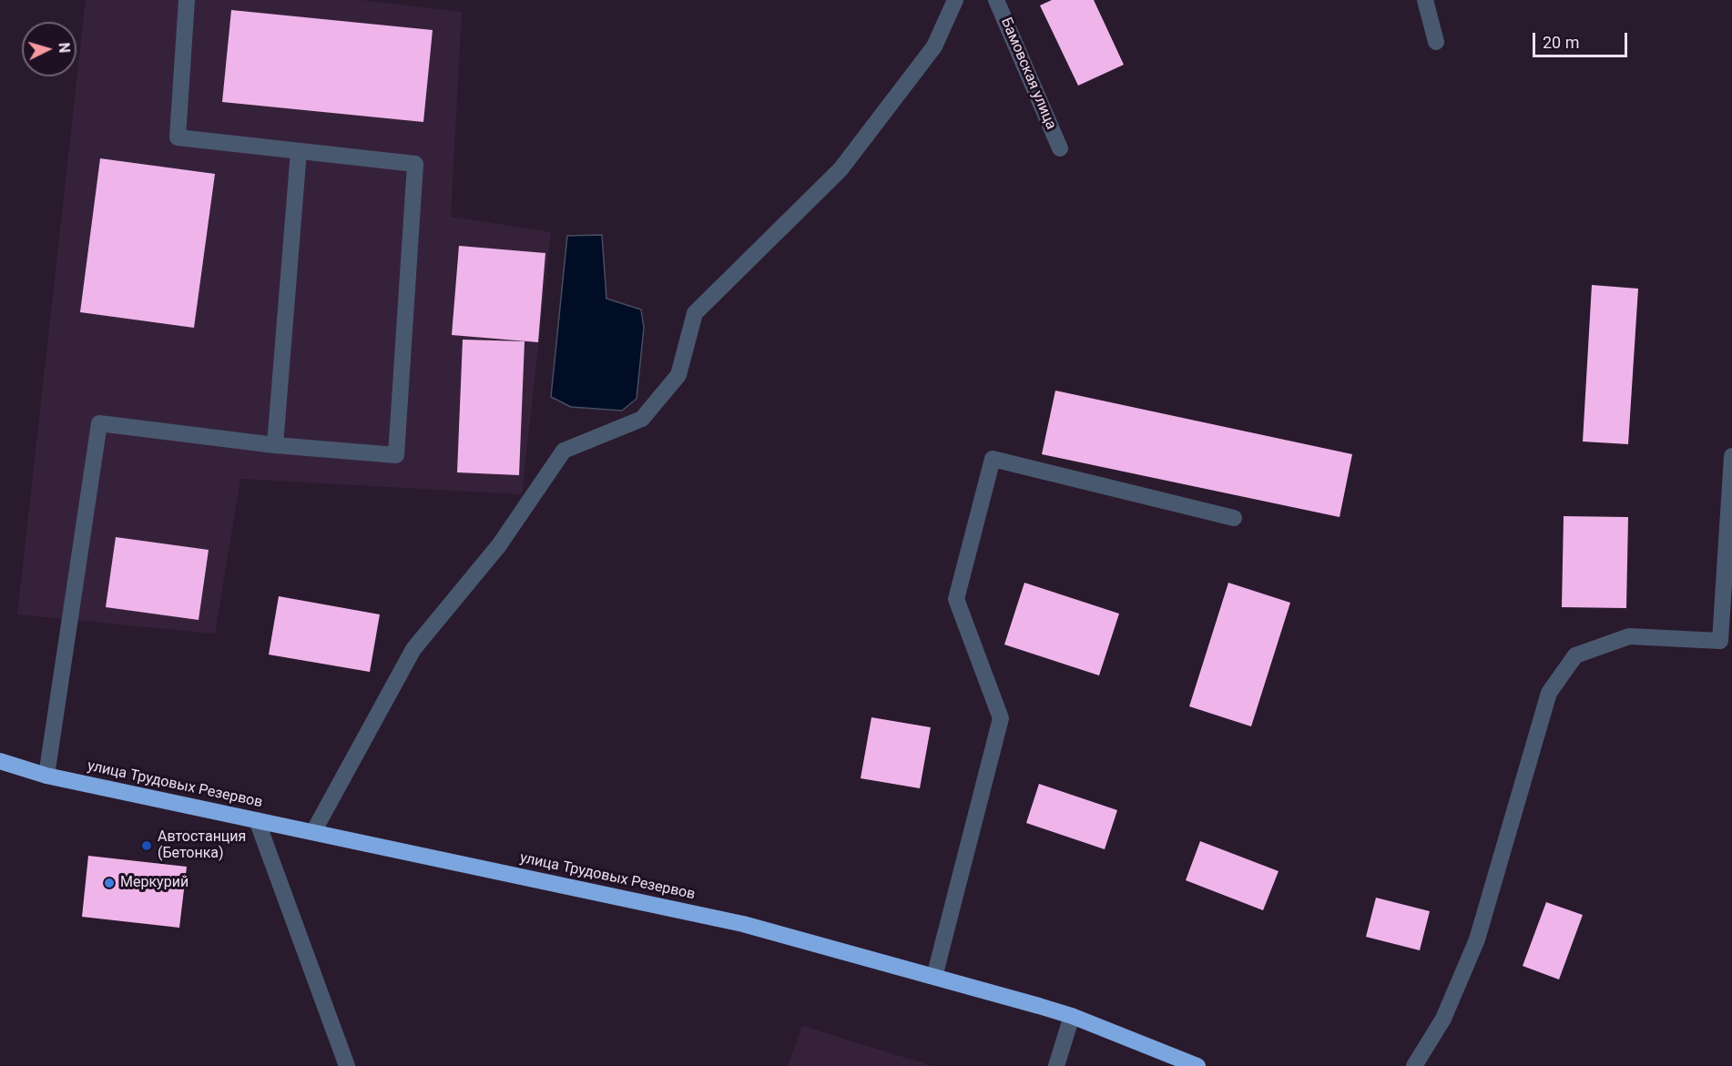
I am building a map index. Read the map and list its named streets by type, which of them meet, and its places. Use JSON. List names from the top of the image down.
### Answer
{
  "streets": {
    "highway": ["улица Трудовых Резервов"],
    "street": ["Бамовская улица"]
  },
  "places": ["Автостанция (Бетонка)", "Меркурий"],
  "scale_bar": "20 m",
  "north": "right"
}
